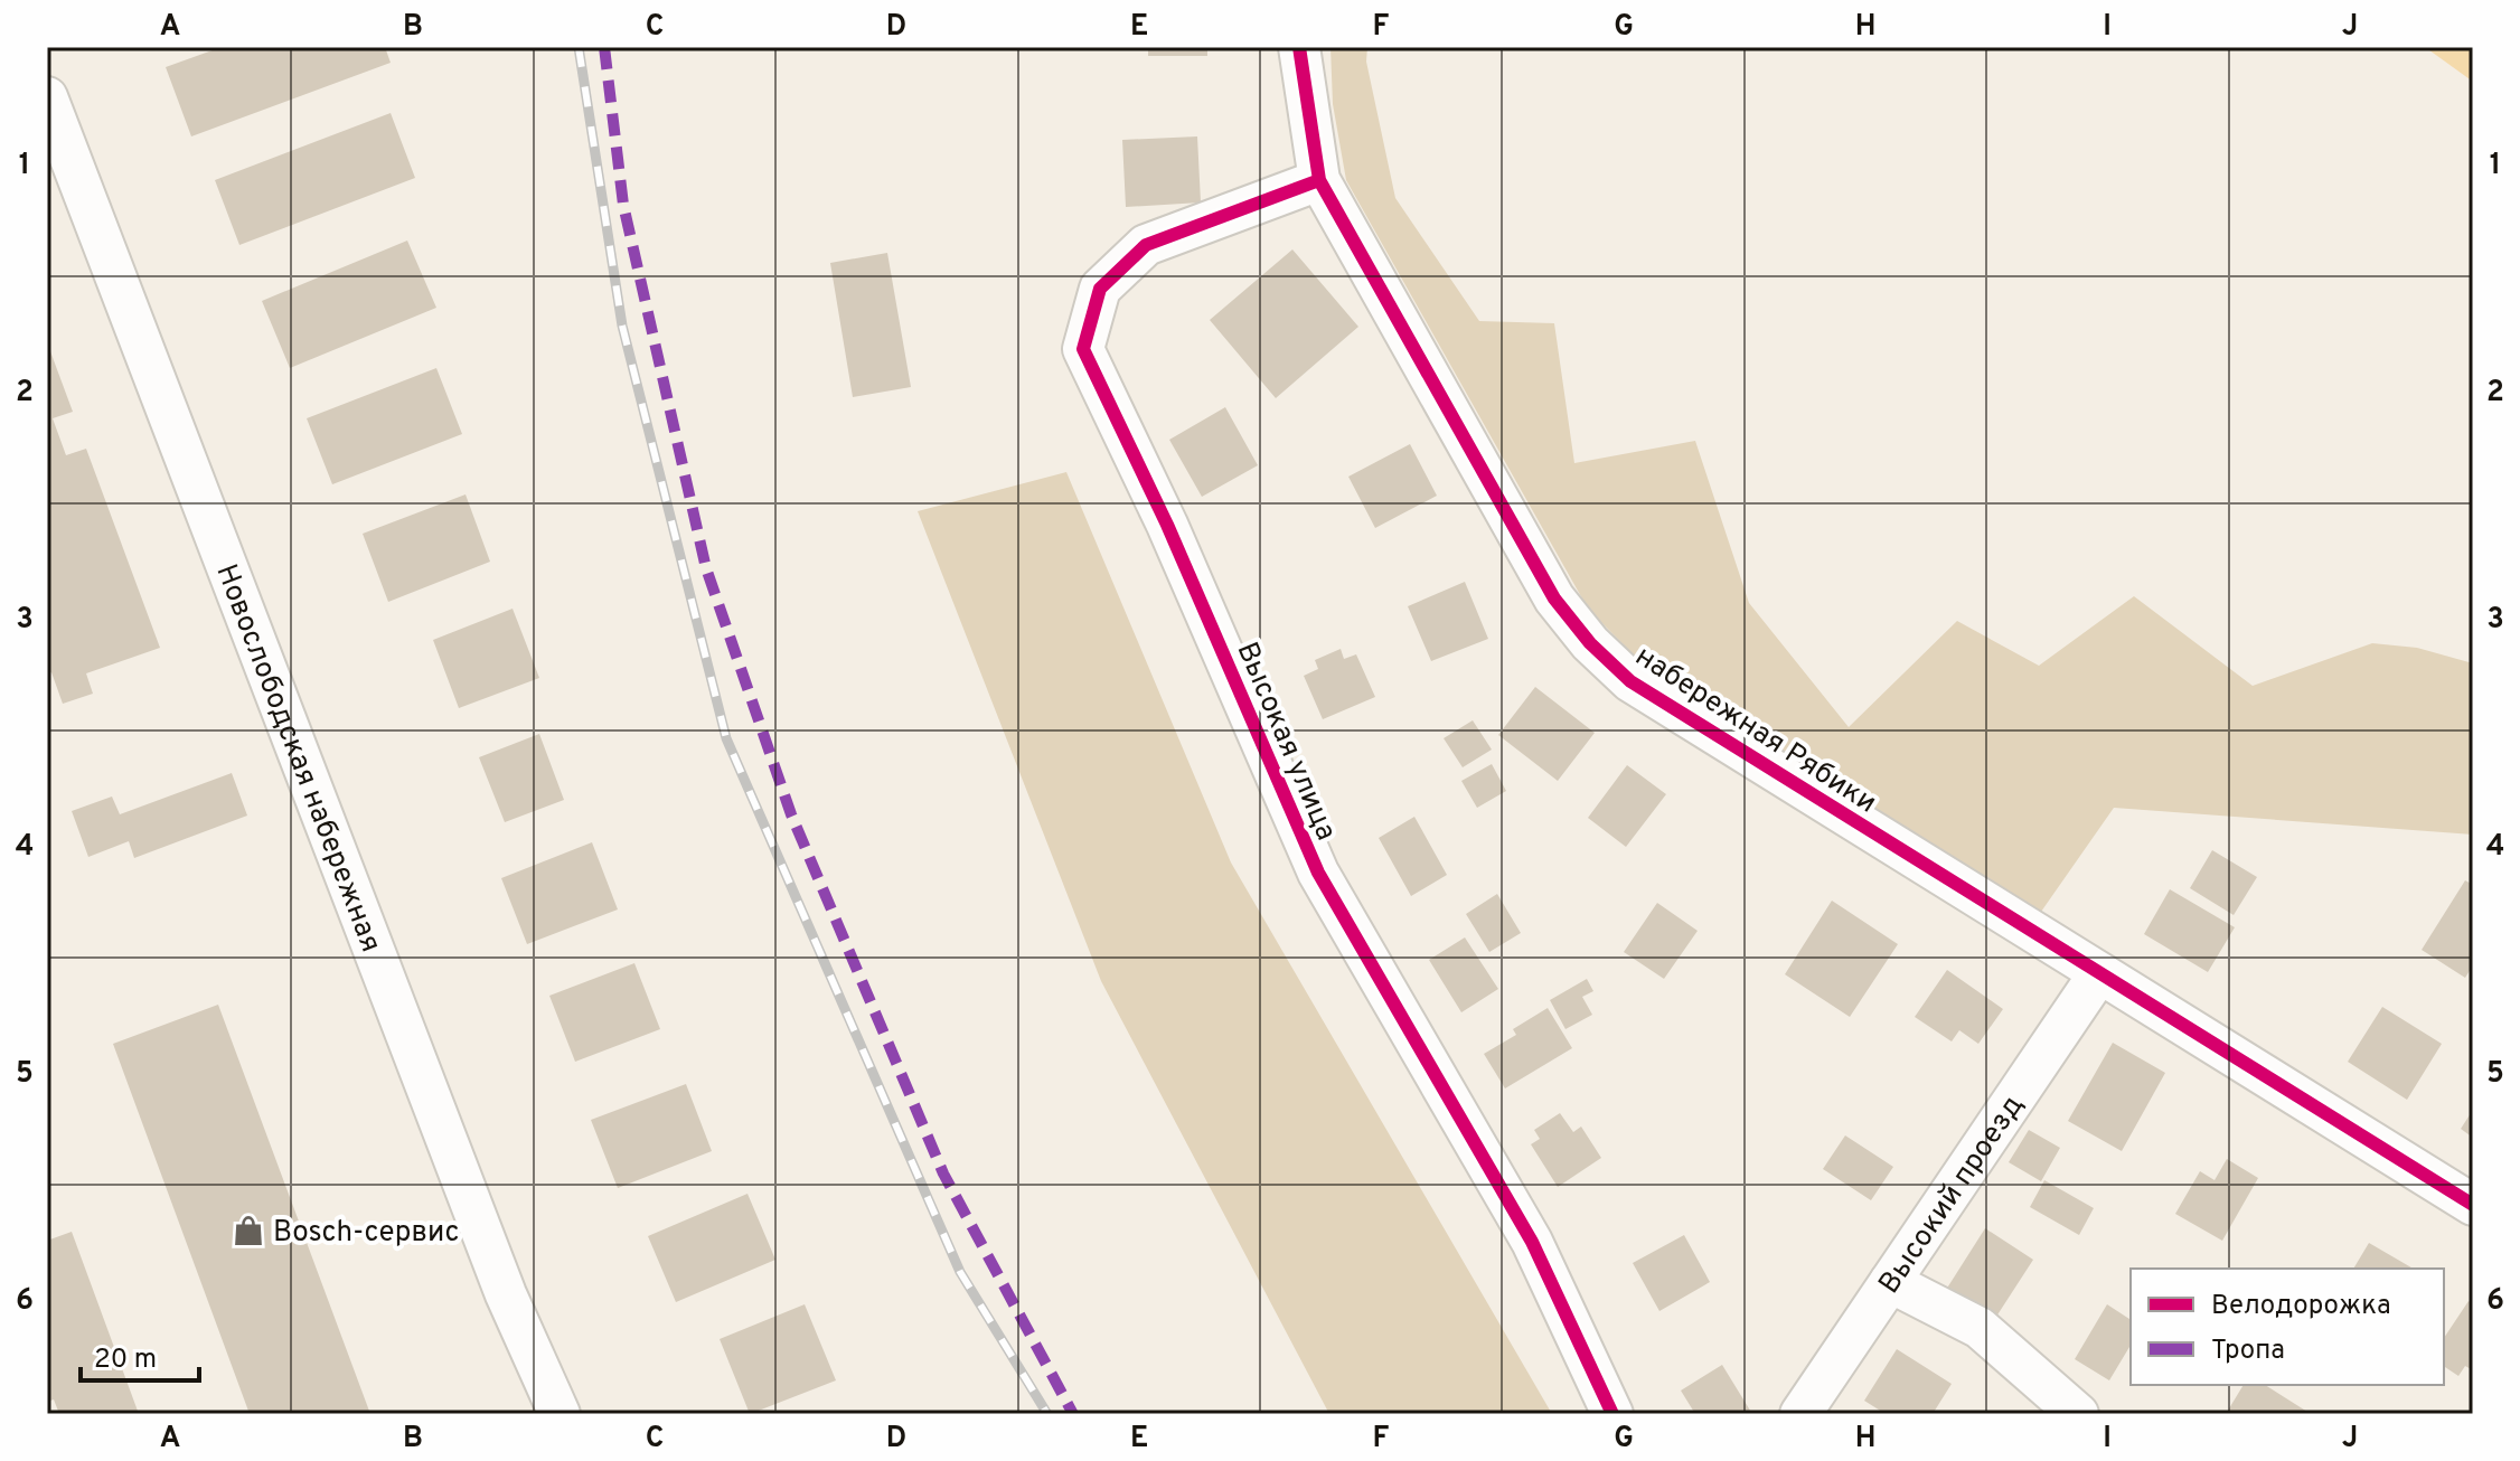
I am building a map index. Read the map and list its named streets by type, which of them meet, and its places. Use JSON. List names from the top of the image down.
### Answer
{
  "streets": {
    "street": [
      "набережная Рябики",
      "Высокая улица",
      "Новослободская набережная",
      "Высокий проезд"
    ]
  },
  "crossings": [
    ["набережная Рябики", "Высокая улица"],
    ["набережная Рябики", "Высокий проезд"]
  ],
  "places": {
    "shop": ["Bosch-сервис"]
  },
  "legend": ["Велодорожка", "Тропа"],
  "scale_bar": "20 m",
  "grid": {
    "columns": [
      "A",
      "B",
      "C",
      "D",
      "E",
      "F",
      "G",
      "H",
      "I",
      "J"
    ],
    "rows": [
      "1",
      "2",
      "3",
      "4",
      "5",
      "6"
    ]
  }
}
